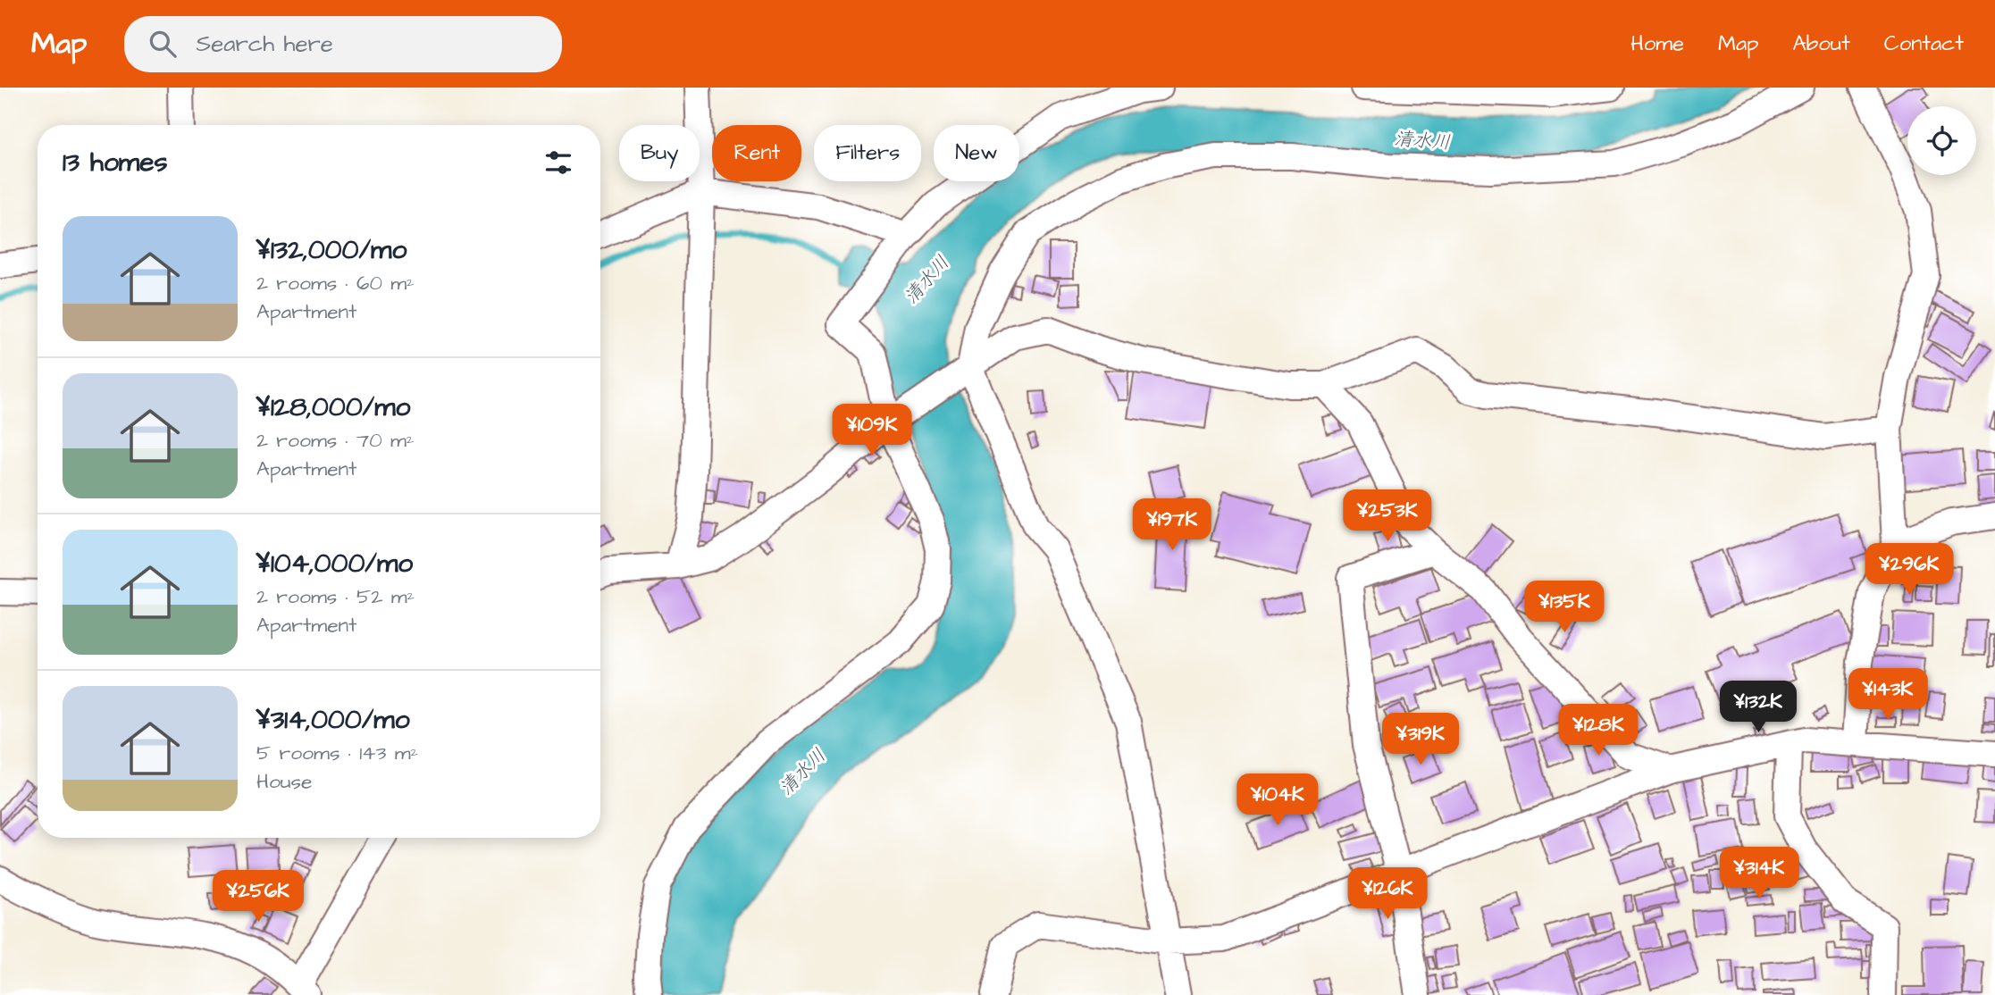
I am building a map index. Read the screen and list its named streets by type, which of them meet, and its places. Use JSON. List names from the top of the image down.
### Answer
{
  "water": ["清水川"],
  "page": {
    "header": "Map",
    "search": "Search here",
    "nav": [
      "Home",
      "Map",
      "About",
      "Contact"
    ],
    "chip": [
      "Buy",
      "Rent",
      "Filters",
      "New"
    ],
    "heading": "13 homes",
    "list": [
      {
        "name": "¥132,000/mo",
        "note": "2 rooms · 60 m² · Apartment"
      },
      {
        "name": "¥128,000/mo",
        "note": "2 rooms · 70 m² · Apartment"
      },
      {
        "name": "¥104,000/mo",
        "note": "2 rooms · 52 m² · Apartment"
      },
      {
        "name": "¥314,000/mo",
        "note": "5 rooms · 143 m² · House"
      }
    ],
    "price": [
      "¥109K",
      "¥253K",
      "¥197K",
      "¥296K",
      "¥135K",
      "¥143K",
      "¥132K",
      "¥128K",
      "¥319K",
      "¥104K",
      "¥314K",
      "¥126K",
      "¥256K"
    ]
  }
}
